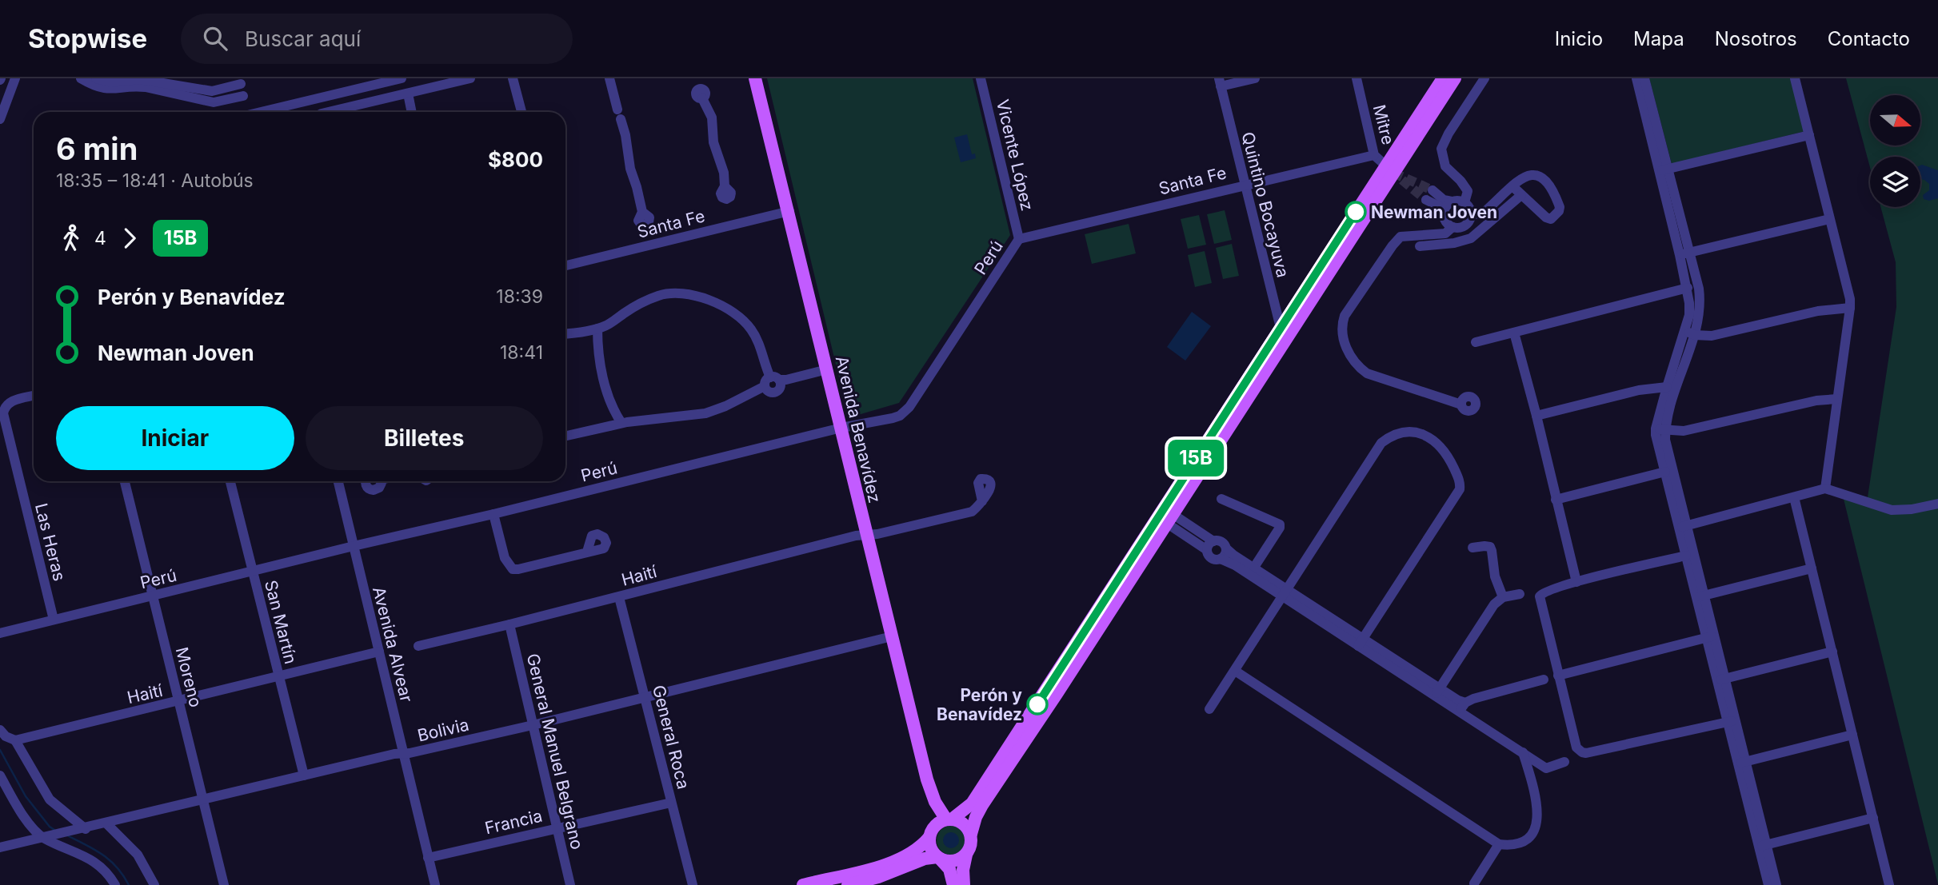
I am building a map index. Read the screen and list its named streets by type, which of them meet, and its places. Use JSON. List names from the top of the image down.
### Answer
{
  "streets": {
    "main road": ["Avenida Benavídez"],
    "street": [
      "Mitre",
      "Vicente López",
      "Santa Fe",
      "Quintino Bocayuva",
      "Perú",
      "Las Heras",
      "Haití",
      "San Martín",
      "Avenida Alvear",
      "Moreno",
      "Bolivia",
      "General Roca",
      "General Manuel Belgrano",
      "Francia"
    ]
  },
  "crossings": [
    ["Mitre", "Santa Fe"],
    ["Vicente López", "Santa Fe"],
    ["Vicente López", "Perú"],
    ["Santa Fe", "Quintino Bocayuva"],
    ["Santa Fe", "Perú"],
    ["Santa Fe", "Avenida Benavídez"],
    ["Perú", "Avenida Benavídez"],
    ["Perú", "Las Heras"],
    ["Perú", "San Martín"],
    ["Perú", "Avenida Alvear"],
    ["Perú", "Moreno"],
    ["Avenida Benavídez", "Haití"],
    ["Avenida Benavídez", "Bolivia"],
    ["Haití", "San Martín"],
    ["Haití", "Avenida Alvear"],
    ["Haití", "Moreno"],
    ["Haití", "General Roca"],
    ["Haití", "General Manuel Belgrano"],
    ["San Martín", "Bolivia"],
    ["Avenida Alvear", "Bolivia"],
    ["Avenida Alvear", "Francia"],
    ["Moreno", "Bolivia"],
    ["Bolivia", "General Roca"],
    ["Bolivia", "General Manuel Belgrano"],
    ["General Roca", "Francia"],
    ["General Manuel Belgrano", "Francia"]
  ],
  "places": ["Newman Joven", "Perón y Benavídez"],
  "lines": ["bus line 15B"],
  "north": "right",
  "page": {
    "header": "Stopwise",
    "search": "Buscar aquí",
    "nav": [
      "Inicio",
      "Mapa",
      "Nosotros",
      "Contacto"
    ],
    "on_map": "15B",
    "heading": ["6 min", "18:35 – 18:41 · Autobús", "$800"],
    "legs": ["4", "15B"],
    "list": [
      {
        "name": "Perón y Benavídez",
        "value": "18:39"
      },
      {
        "name": "Newman Joven",
        "value": "18:41"
      }
    ],
    "buttons": ["Iniciar", "Billetes"]
  }
}
